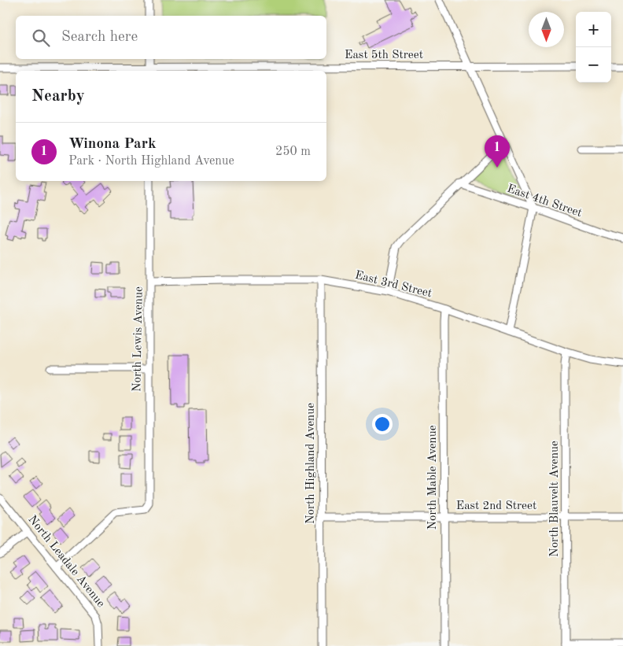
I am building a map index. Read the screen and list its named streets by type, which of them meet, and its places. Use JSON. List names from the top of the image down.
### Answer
{
  "streets": {
    "street": [
      "East 5th Street",
      "East 4th Street",
      "East 3rd Street",
      "North Lewis Avenue",
      "North Highland Avenue",
      "North Mable Avenue",
      "North Blauvelt Avenue",
      "East 2nd Street",
      "North Leadale Avenue"
    ]
  },
  "crossings": [
    ["East 3rd Street", "North Lewis Avenue"],
    ["East 3rd Street", "North Highland Avenue"],
    ["East 3rd Street", "North Mable Avenue"],
    ["East 3rd Street", "North Blauvelt Avenue"],
    ["North Lewis Avenue", "North Leadale Avenue"],
    ["North Highland Avenue", "East 2nd Street"],
    ["North Mable Avenue", "East 2nd Street"],
    ["North Blauvelt Avenue", "East 2nd Street"]
  ],
  "north": "bottom",
  "page": {
    "map_buttons": ["+", "−"],
    "search": "Search here",
    "heading": "Nearby",
    "list": [
      {
        "mark": "1",
        "name": "Winona Park",
        "note": "Park · North Highland Avenue",
        "value": "250 m"
      }
    ],
    "pins": "1"
  }
}
